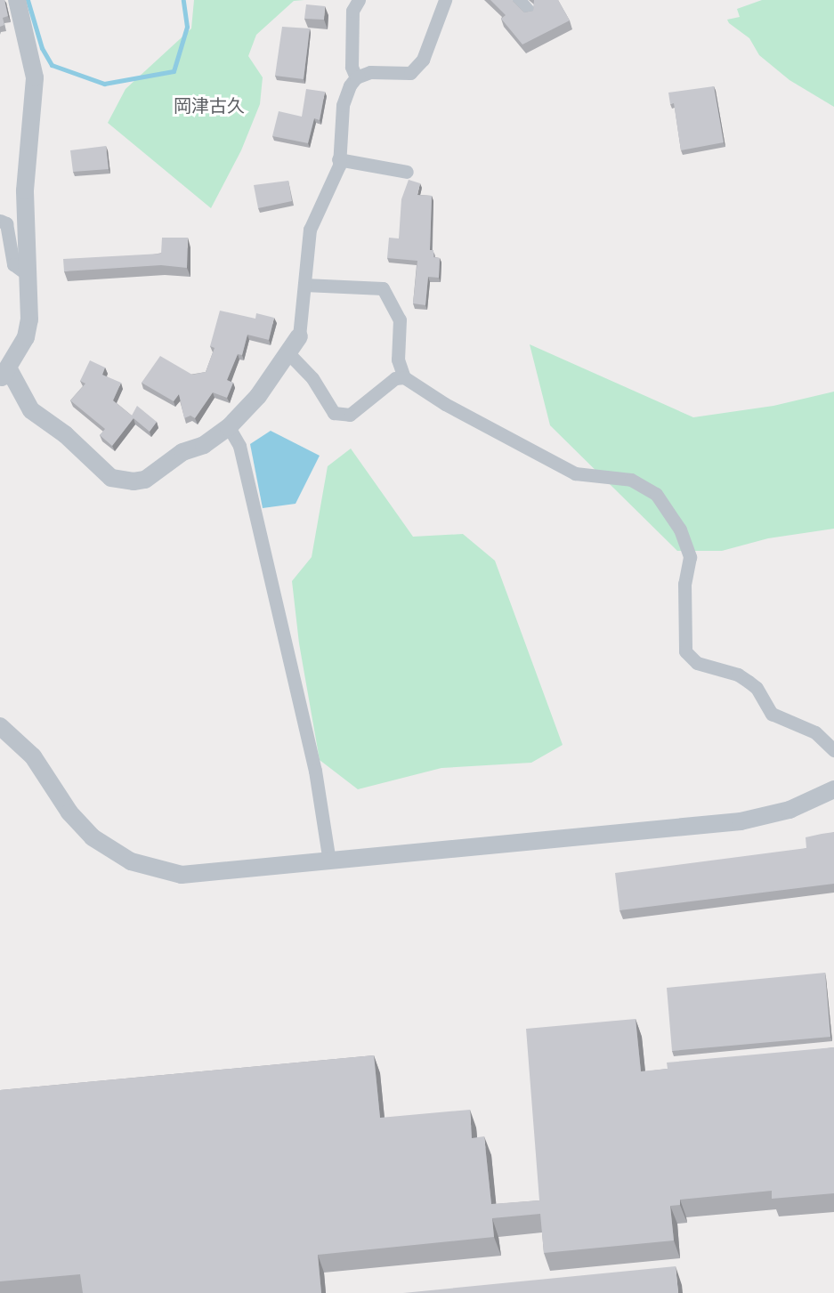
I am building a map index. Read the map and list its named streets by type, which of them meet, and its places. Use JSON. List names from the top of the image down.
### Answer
{
  "districts": ["岡津古久"]
}
